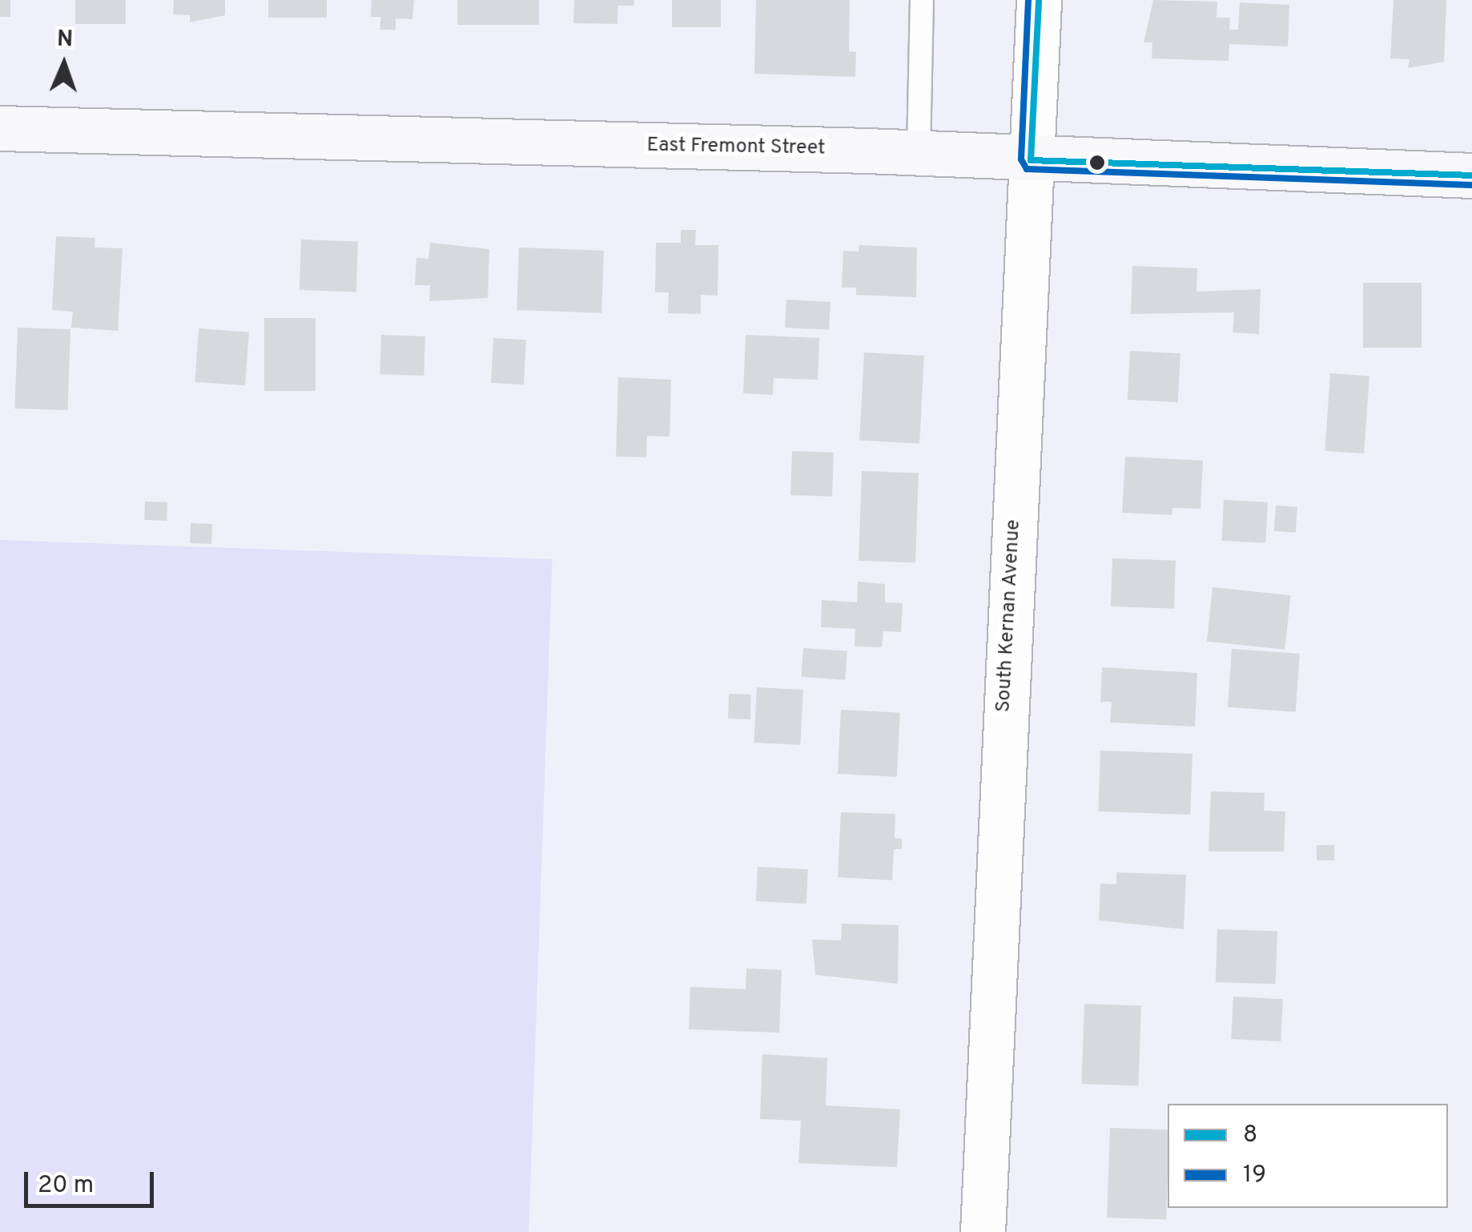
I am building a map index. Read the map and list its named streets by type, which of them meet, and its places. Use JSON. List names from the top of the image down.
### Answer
{
  "streets": {
    "street": ["East Fremont Street", "South Kernan Avenue"]
  },
  "crossings": [
    ["East Fremont Street", "South Kernan Avenue"]
  ],
  "lines": ["transit line 8", "transit line 19"],
  "legend": ["8", "19"],
  "scale_bar": "20 m",
  "north": "top"
}
